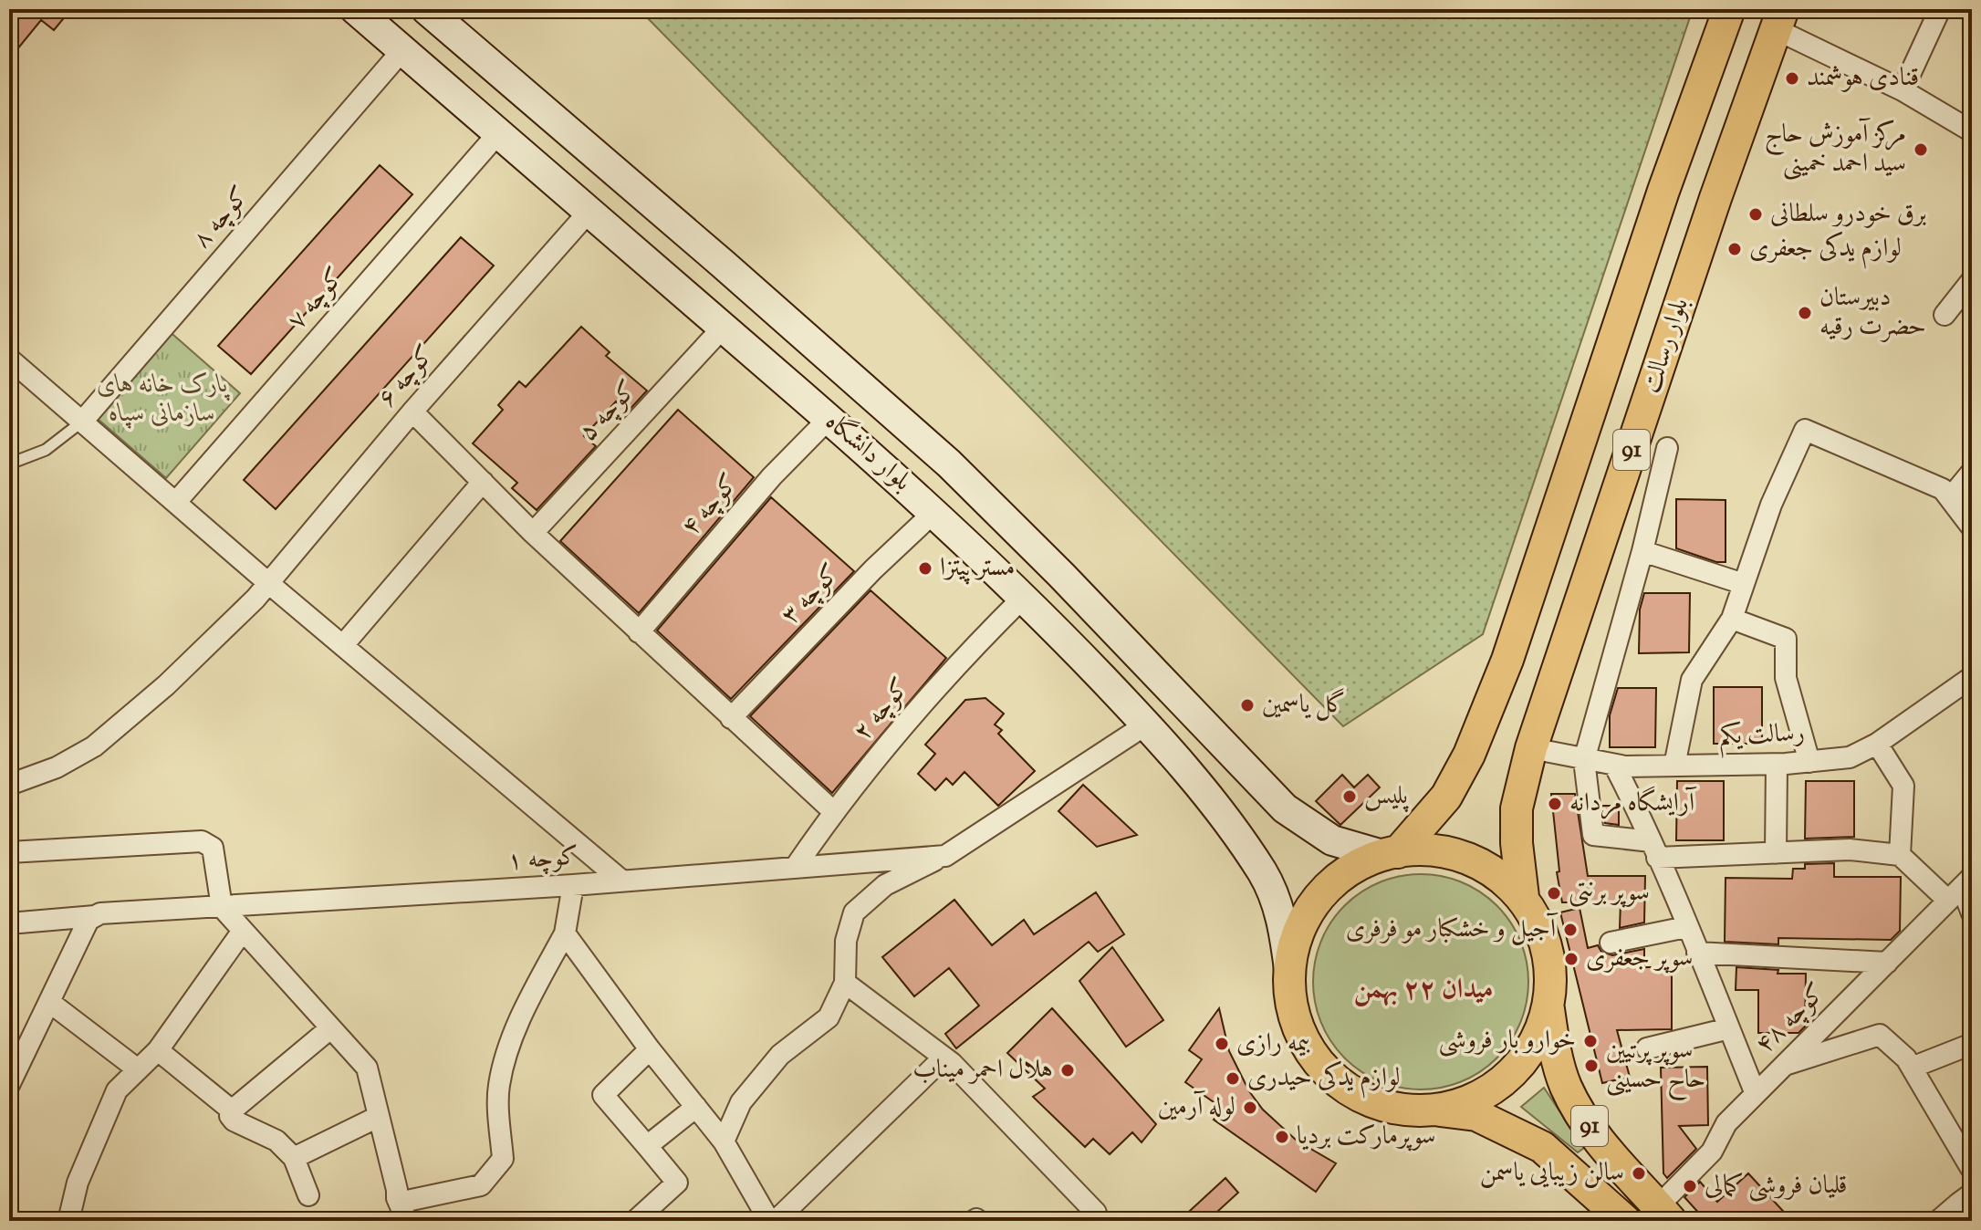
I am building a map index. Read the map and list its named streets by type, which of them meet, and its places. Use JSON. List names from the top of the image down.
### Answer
{
  "streets": {
    "main road": ["بلوار رسالت", "91", "بلوار دانشگاه"],
    "street": [
      "کوچه ۸",
      "کوچه ۷",
      "کوچه ۶",
      "کوچه ۵",
      "کوچه ۴",
      "کوچه ۳",
      "کوچه ۲",
      "رسالت یکم",
      "کوچه ۱",
      "کوچه ۴۸"
    ]
  },
  "crossings": [
    ["کوچه ۸", "بلوار دانشگاه"],
    ["کوچه ۷", "بلوار دانشگاه"],
    ["بلوار رسالت", "91"],
    ["بلوار رسالت", "بلوار دانشگاه"],
    ["بلوار رسالت", "رسالت یکم"],
    ["کوچه ۶", "بلوار دانشگاه"],
    ["کوچه ۵", "بلوار دانشگاه"],
    ["91", "بلوار دانشگاه"],
    ["91", "کوچه ۴۸"],
    ["بلوار دانشگاه", "کوچه ۴"],
    ["بلوار دانشگاه", "کوچه ۳"],
    ["بلوار دانشگاه", "کوچه ۲"],
    ["بلوار دانشگاه", "کوچه ۱"],
    ["کوچه ۲", "کوچه ۱"]
  ],
  "districts": ["میدان ۲۲ بهمن"],
  "parks": ["پارک خانه های سازمانی سپاه"],
  "places": [
    "قنادی هوشمند",
    "مرکز آموزش حاج سید احمد خمینی",
    "برق خودرو سلطانی",
    "لوازم یدکی جعفری",
    "دبیرستان حضرت رقیه",
    "مستر پیتزا",
    "گل یاسمین",
    "پلیس",
    "آرایشگاه مردانه",
    "سوپر برنتی",
    "آجیل و خشکبار مو فرفری",
    "سوپر جعفری",
    "خوارو بار فروشی",
    "بیمه رازی",
    "سوپر پرتیین حاح حسینی",
    "هلال احمر میناب",
    "لوازم یدکی حیدری",
    "لوله آرمین",
    "سوپرمارکت بردیا",
    "سالن زیبایی یاسمن",
    "قلیان فروشی کمالی"
  ]
}
